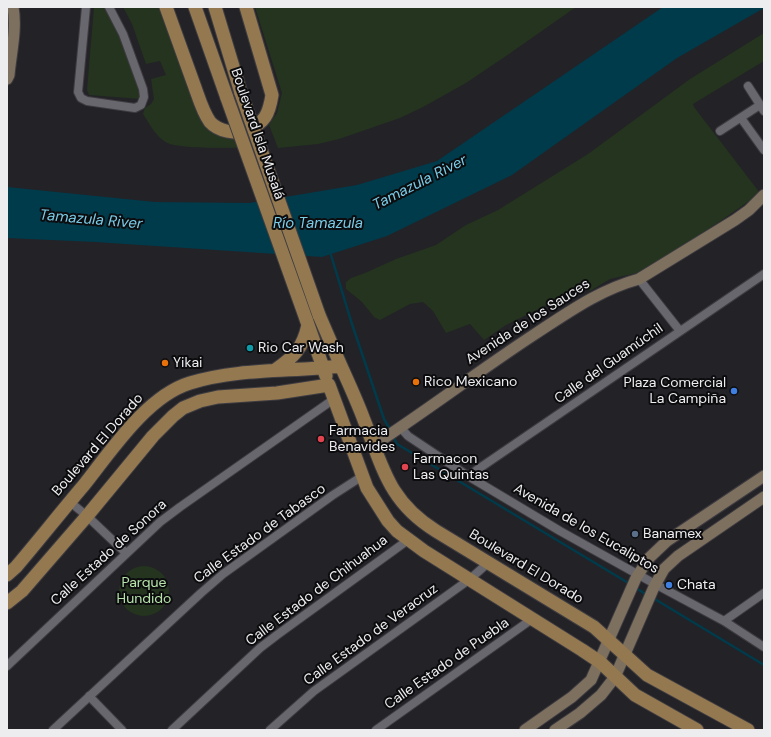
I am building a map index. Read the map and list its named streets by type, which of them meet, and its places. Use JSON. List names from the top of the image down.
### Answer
{
  "streets": {
    "main road": ["Boulevard Isla Musalá", "Boulevard El Dorado"],
    "street": [
      "Avenida de los Sauces",
      "Calle del Guamúchil",
      "Avenida de los Eucaliptos",
      "Calle Estado de Tabasco",
      "Calle Estado de Sonora",
      "Calle Estado de Chihuahua",
      "Calle Estado de Veracruz",
      "Calle Estado de Puebla"
    ]
  },
  "crossings": [
    ["Boulevard Isla Musalá", "Boulevard El Dorado"],
    ["Avenida de los Sauces", "Boulevard El Dorado"],
    ["Avenida de los Sauces", "Avenida de los Eucaliptos"],
    ["Calle del Guamúchil", "Avenida de los Eucaliptos"],
    ["Boulevard El Dorado", "Calle Estado de Veracruz"]
  ],
  "water": ["Tamazula River", "Río Tamazula"],
  "parks": ["Parque Hundido"],
  "places": [
    "Rio Car Wash",
    "Yikai",
    "Rico Mexicano",
    "Plaza Comercial La Campiña",
    "Farmacia Benavides",
    "Farmacon Las Quintas",
    "Banamex",
    "Chata"
  ]
}
